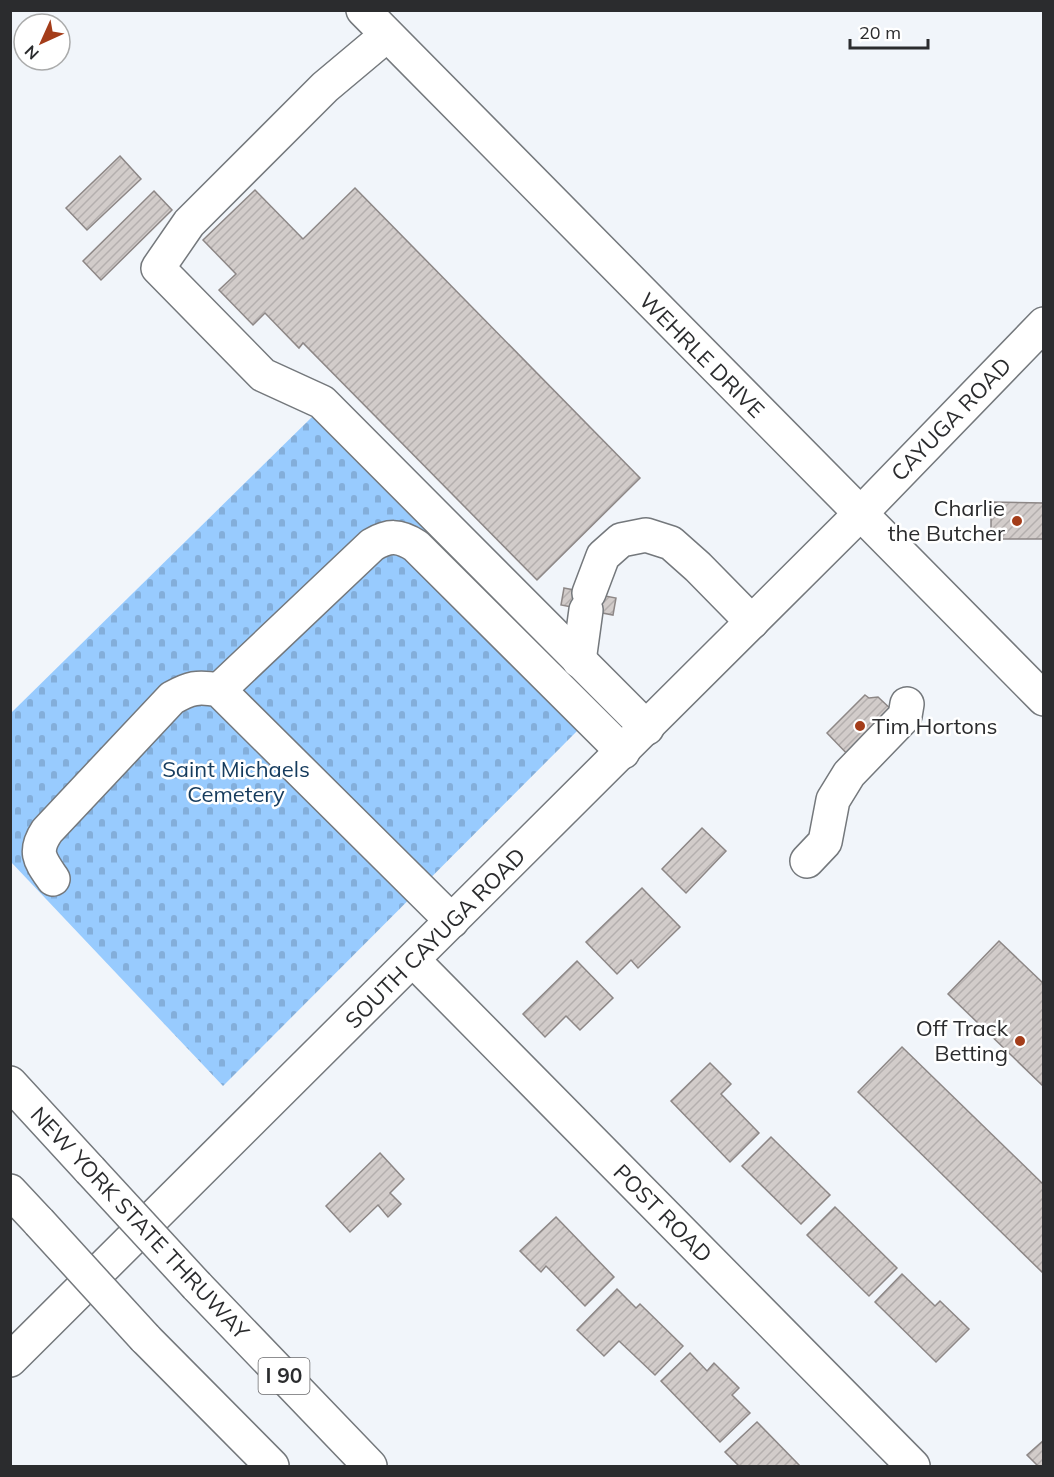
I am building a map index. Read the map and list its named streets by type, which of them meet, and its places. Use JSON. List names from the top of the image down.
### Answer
{
  "streets": {
    "main road": [
      "WEHRLE DRIVE",
      "CAYUGA ROAD",
      "SOUTH CAYUGA ROAD",
      "POST ROAD",
      "NEW YORK STATE THRUWAY",
      "I 90"
    ]
  },
  "crossings": [
    ["WEHRLE DRIVE", "CAYUGA ROAD"],
    ["WEHRLE DRIVE", "SOUTH CAYUGA ROAD"],
    ["CAYUGA ROAD", "SOUTH CAYUGA ROAD"],
    ["SOUTH CAYUGA ROAD", "POST ROAD"]
  ],
  "parks": ["Saint Michaels Cemetery"],
  "places": ["Charlie the Butcher", "Tim Hortons", "Off Track Betting"],
  "scale_bar": "20 m",
  "north": "bottom left"
}
